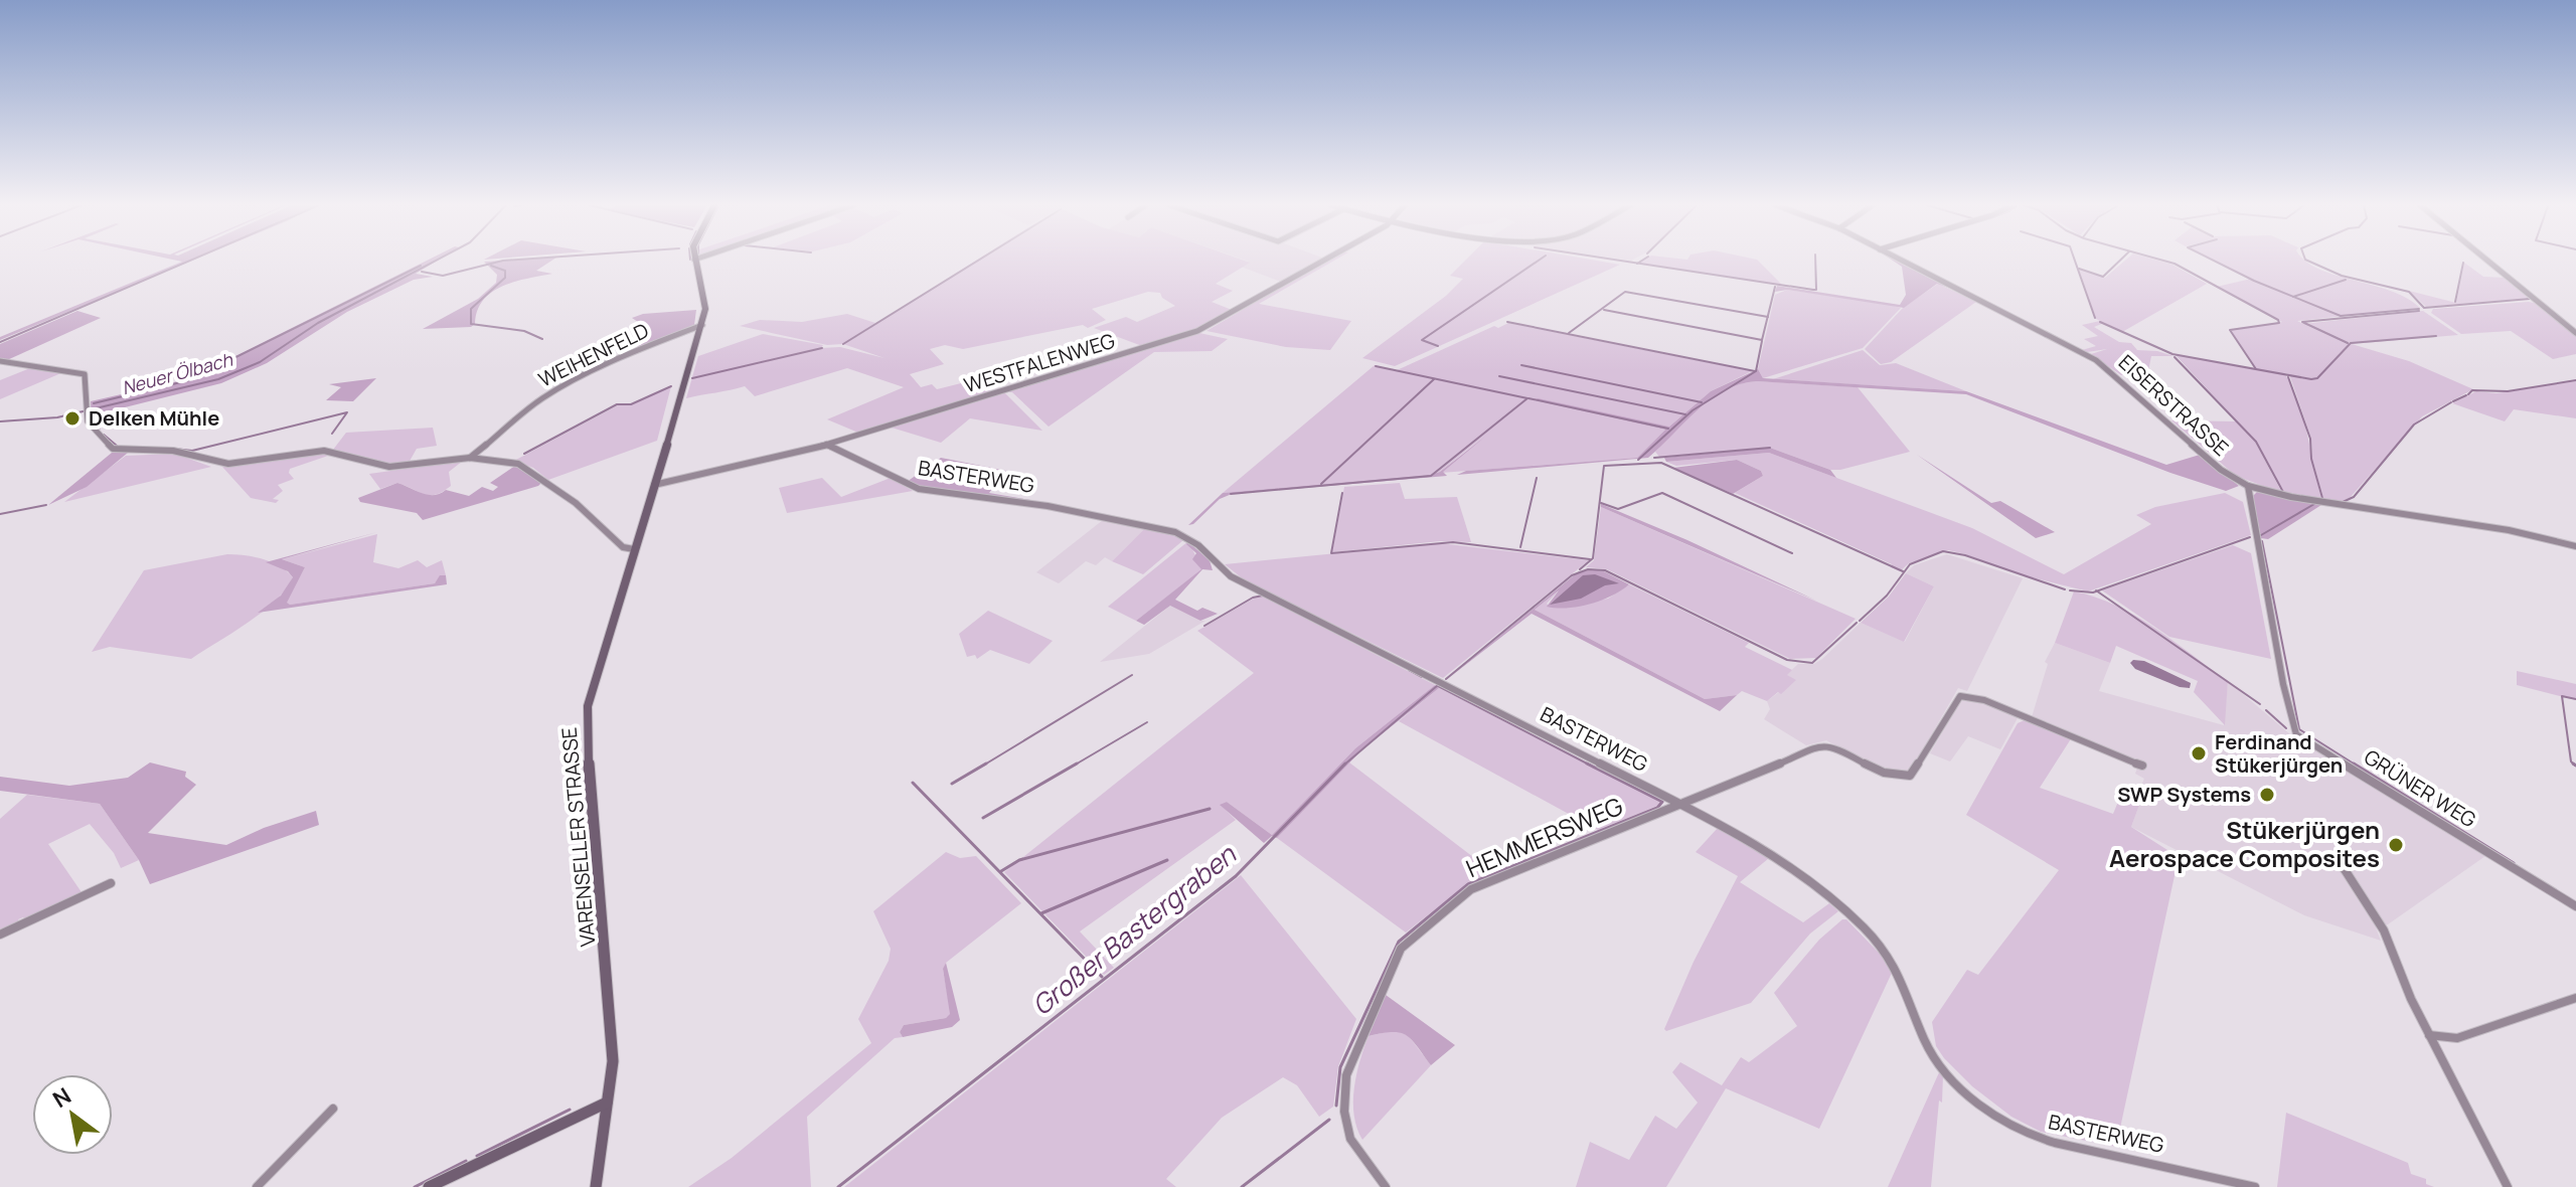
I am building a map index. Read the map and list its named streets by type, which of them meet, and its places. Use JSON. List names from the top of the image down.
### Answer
{
  "streets": {
    "main road": ["VARENSELLER STRASSE"],
    "street": [
      "WEIHENFELD",
      "WESTFALENWEG",
      "EISERSTRASSE",
      "BASTERWEG",
      "GRÜNER WEG",
      "HEMMERSWEG"
    ]
  },
  "crossings": [
    ["WEIHENFELD", "VARENSELLER STRASSE"],
    ["WESTFALENWEG", "BASTERWEG"],
    ["WESTFALENWEG", "VARENSELLER STRASSE"],
    ["EISERSTRASSE", "GRÜNER WEG"],
    ["BASTERWEG", "HEMMERSWEG"]
  ],
  "water": ["Neuer Ölbach", "Großer Bastergraben"],
  "places": [
    "Delken Mühle",
    "Ferdinand Stükerjürgen",
    "SWP Systems",
    "Stükerjürgen Aerospace Composites"
  ],
  "north": "top left"
}
